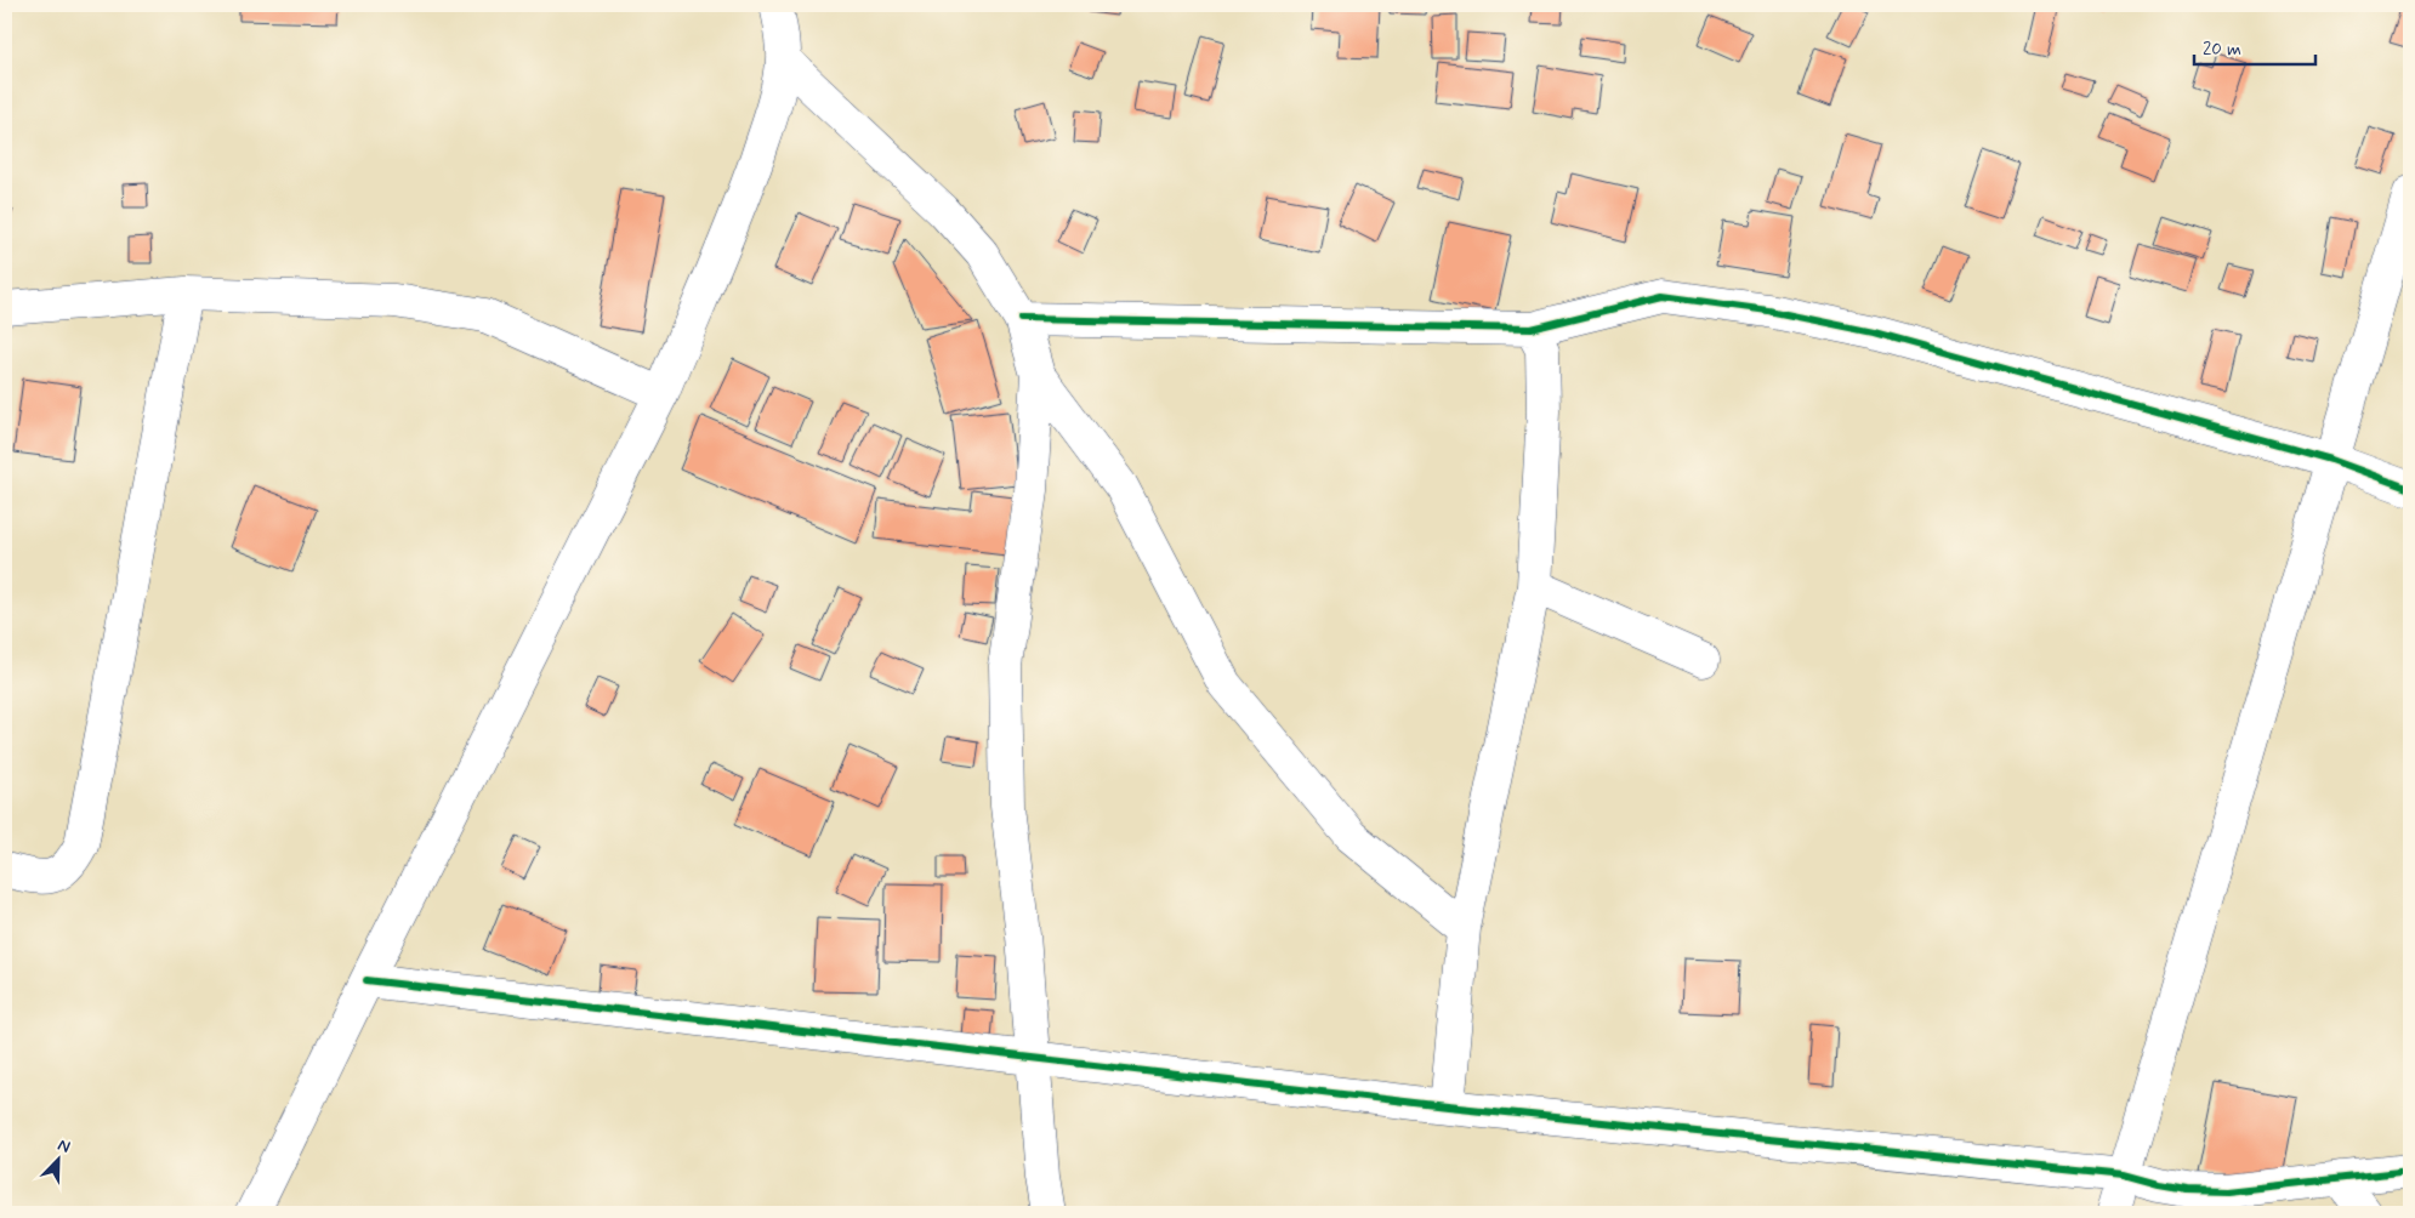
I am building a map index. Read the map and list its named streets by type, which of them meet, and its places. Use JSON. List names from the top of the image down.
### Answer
{
  "scale_bar": "20 m",
  "north": "top right"
}
